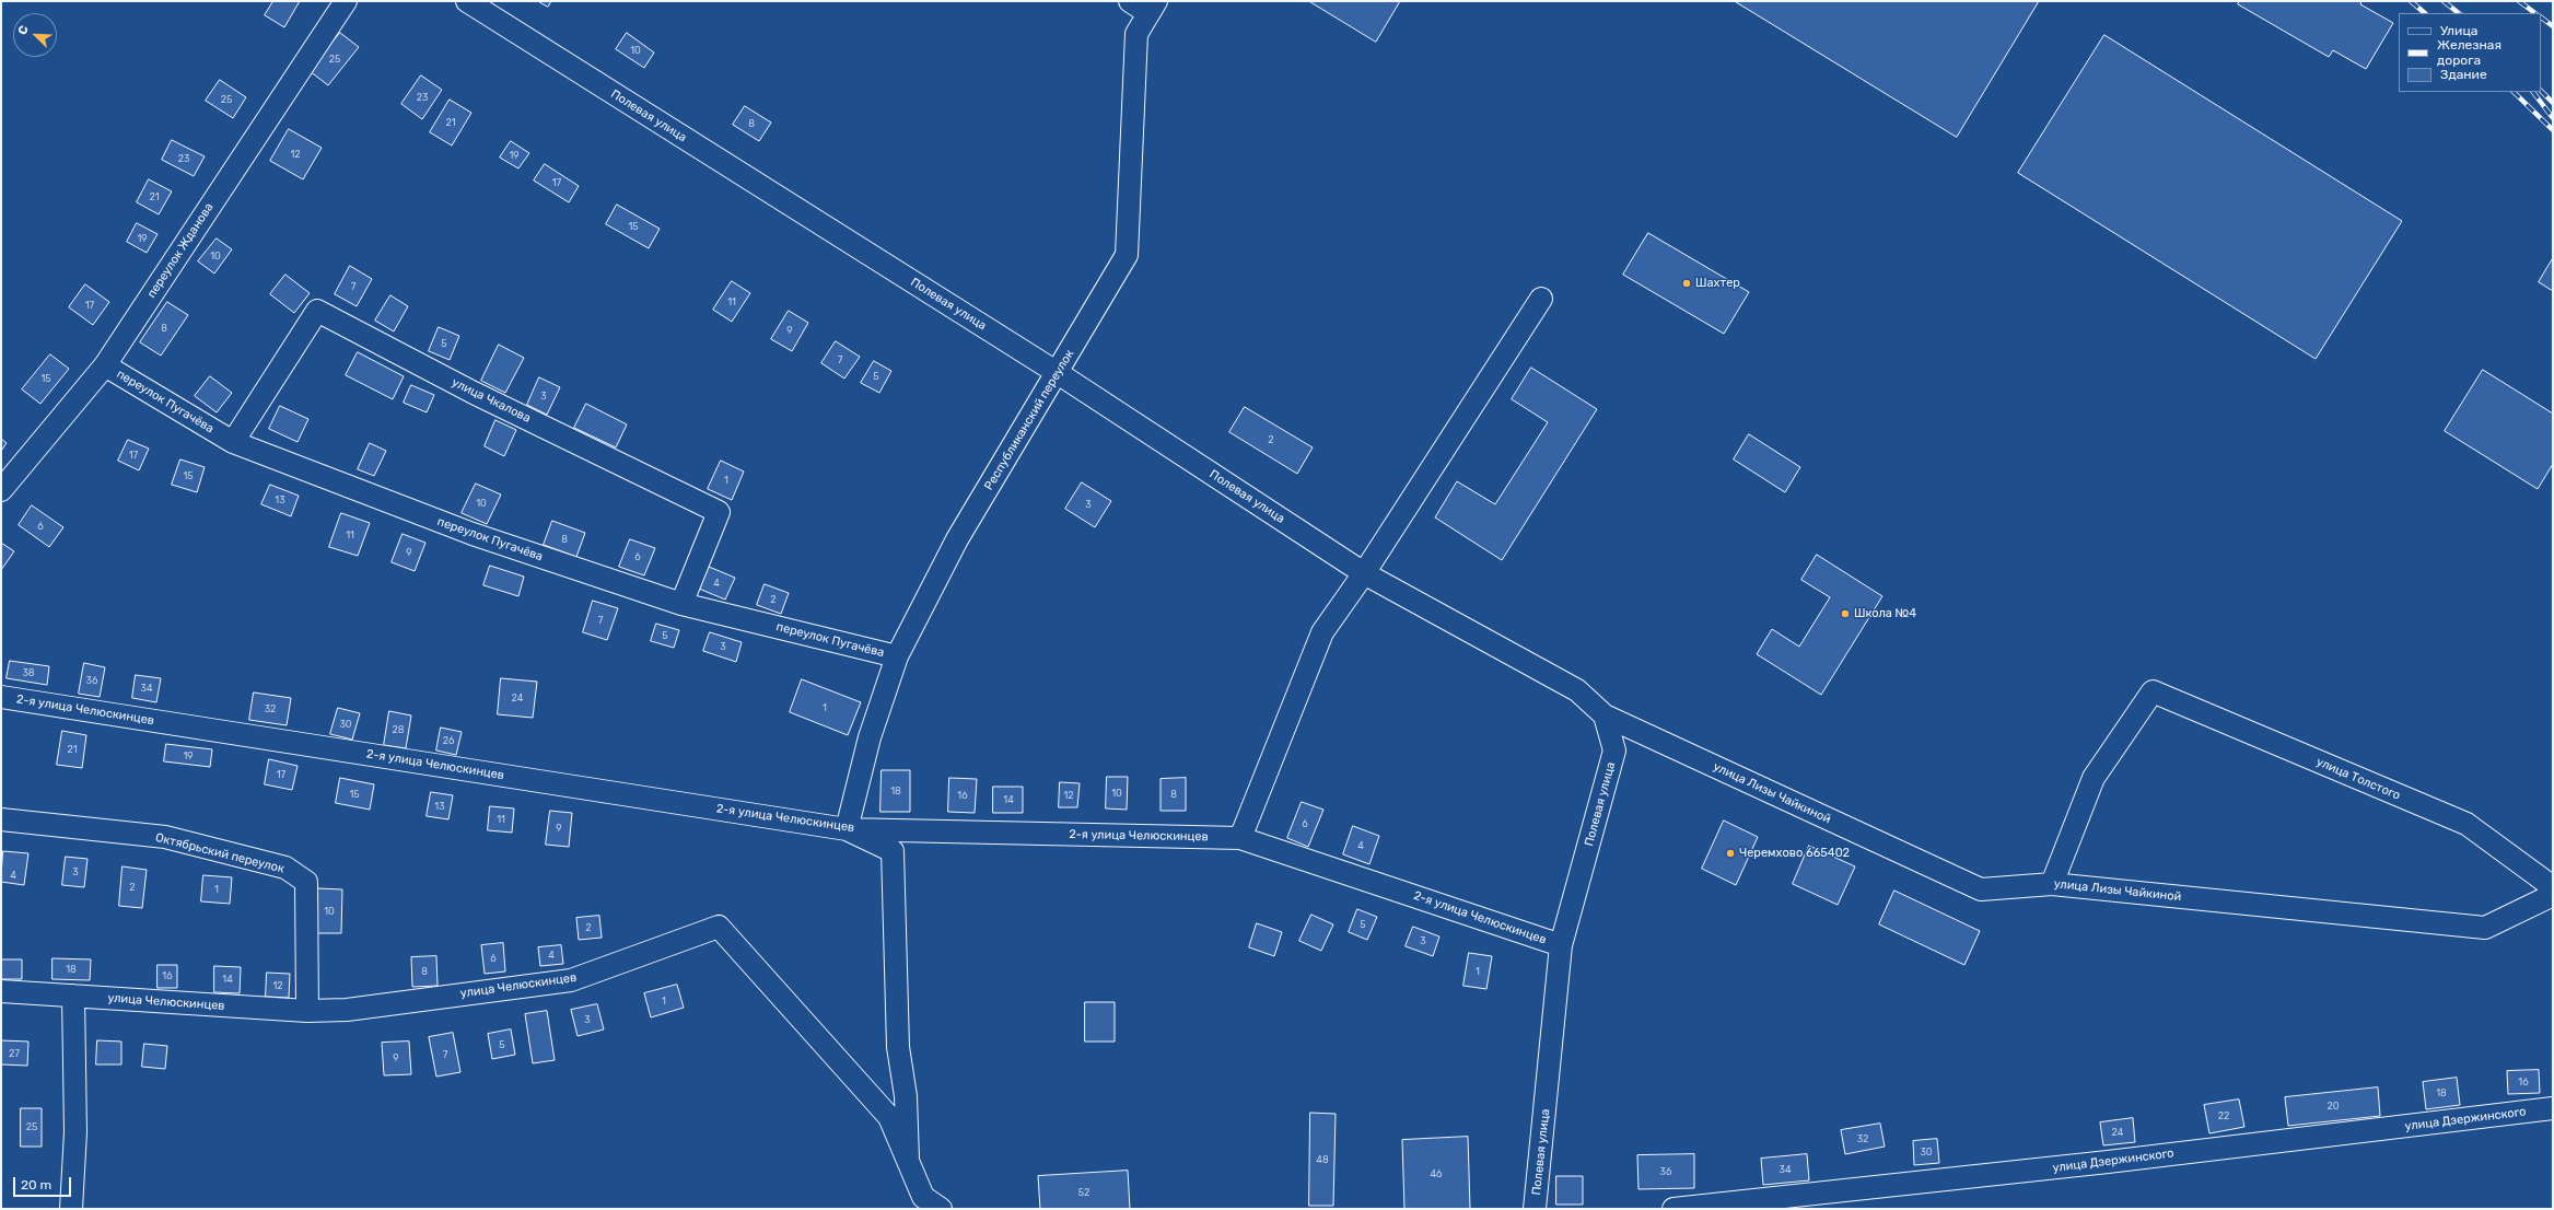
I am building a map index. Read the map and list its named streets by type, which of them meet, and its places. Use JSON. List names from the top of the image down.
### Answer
{
  "streets": {
    "street": [
      "Полевая улица",
      "переулок Жданова",
      "улица Чкалова",
      "переулок Пугачёва",
      "Республиканский переулок",
      "2-я улица Челюскинцев",
      "улица Толстого",
      "улица Лизы Чайкиной",
      "Октябрьский переулок",
      "улица Челюскинцев",
      "улица Дзержинского"
    ]
  },
  "crossings": [
    ["Полевая улица", "Республиканский переулок"],
    ["Полевая улица", "2-я улица Челюскинцев"],
    ["Полевая улица", "улица Лизы Чайкиной"],
    ["переулок Жданова", "переулок Пугачёва"],
    ["улица Чкалова", "переулок Пугачёва"],
    ["переулок Пугачёва", "Республиканский переулок"],
    ["Республиканский переулок", "2-я улица Челюскинцев"],
    ["улица Толстого", "улица Лизы Чайкиной"],
    ["Октябрьский переулок", "улица Челюскинцев"]
  ],
  "places": ["Шахтер", "Школа №4", "Черемхово 665402"],
  "house_numbers": [
    "10",
    "25",
    "23",
    "25",
    "21",
    "8",
    "12",
    "19",
    "23",
    "17",
    "21",
    "15",
    "19",
    "10",
    "7",
    "11",
    "17",
    "8",
    "9",
    "5",
    "7",
    "5",
    "15",
    "3",
    "2",
    "17",
    "15",
    "1",
    "13",
    "10",
    "3",
    "6",
    "11",
    "8",
    "9",
    "6",
    "4",
    "2",
    "7",
    "5",
    "3",
    "38",
    "36",
    "34",
    "24",
    "1",
    "32",
    "30",
    "28",
    "26",
    "21",
    "19",
    "17",
    "18",
    "10",
    "15",
    "8",
    "16",
    "12",
    "14",
    "13",
    "11",
    "6",
    "9",
    "4",
    "3",
    "4",
    "2",
    "1",
    "10",
    "5",
    "2",
    "3",
    "4",
    "6",
    "18",
    "8",
    "1",
    "16",
    "14",
    "12",
    "1",
    "3",
    "5",
    "27",
    "7",
    "9",
    "16",
    "18",
    "20",
    "22",
    "25",
    "24",
    "32",
    "30",
    "48",
    "34",
    "36",
    "46",
    "52"
  ],
  "legend": ["Улица", "Железная дорога", "Здание"],
  "scale_bar": "20 m",
  "north": "top left"
}
